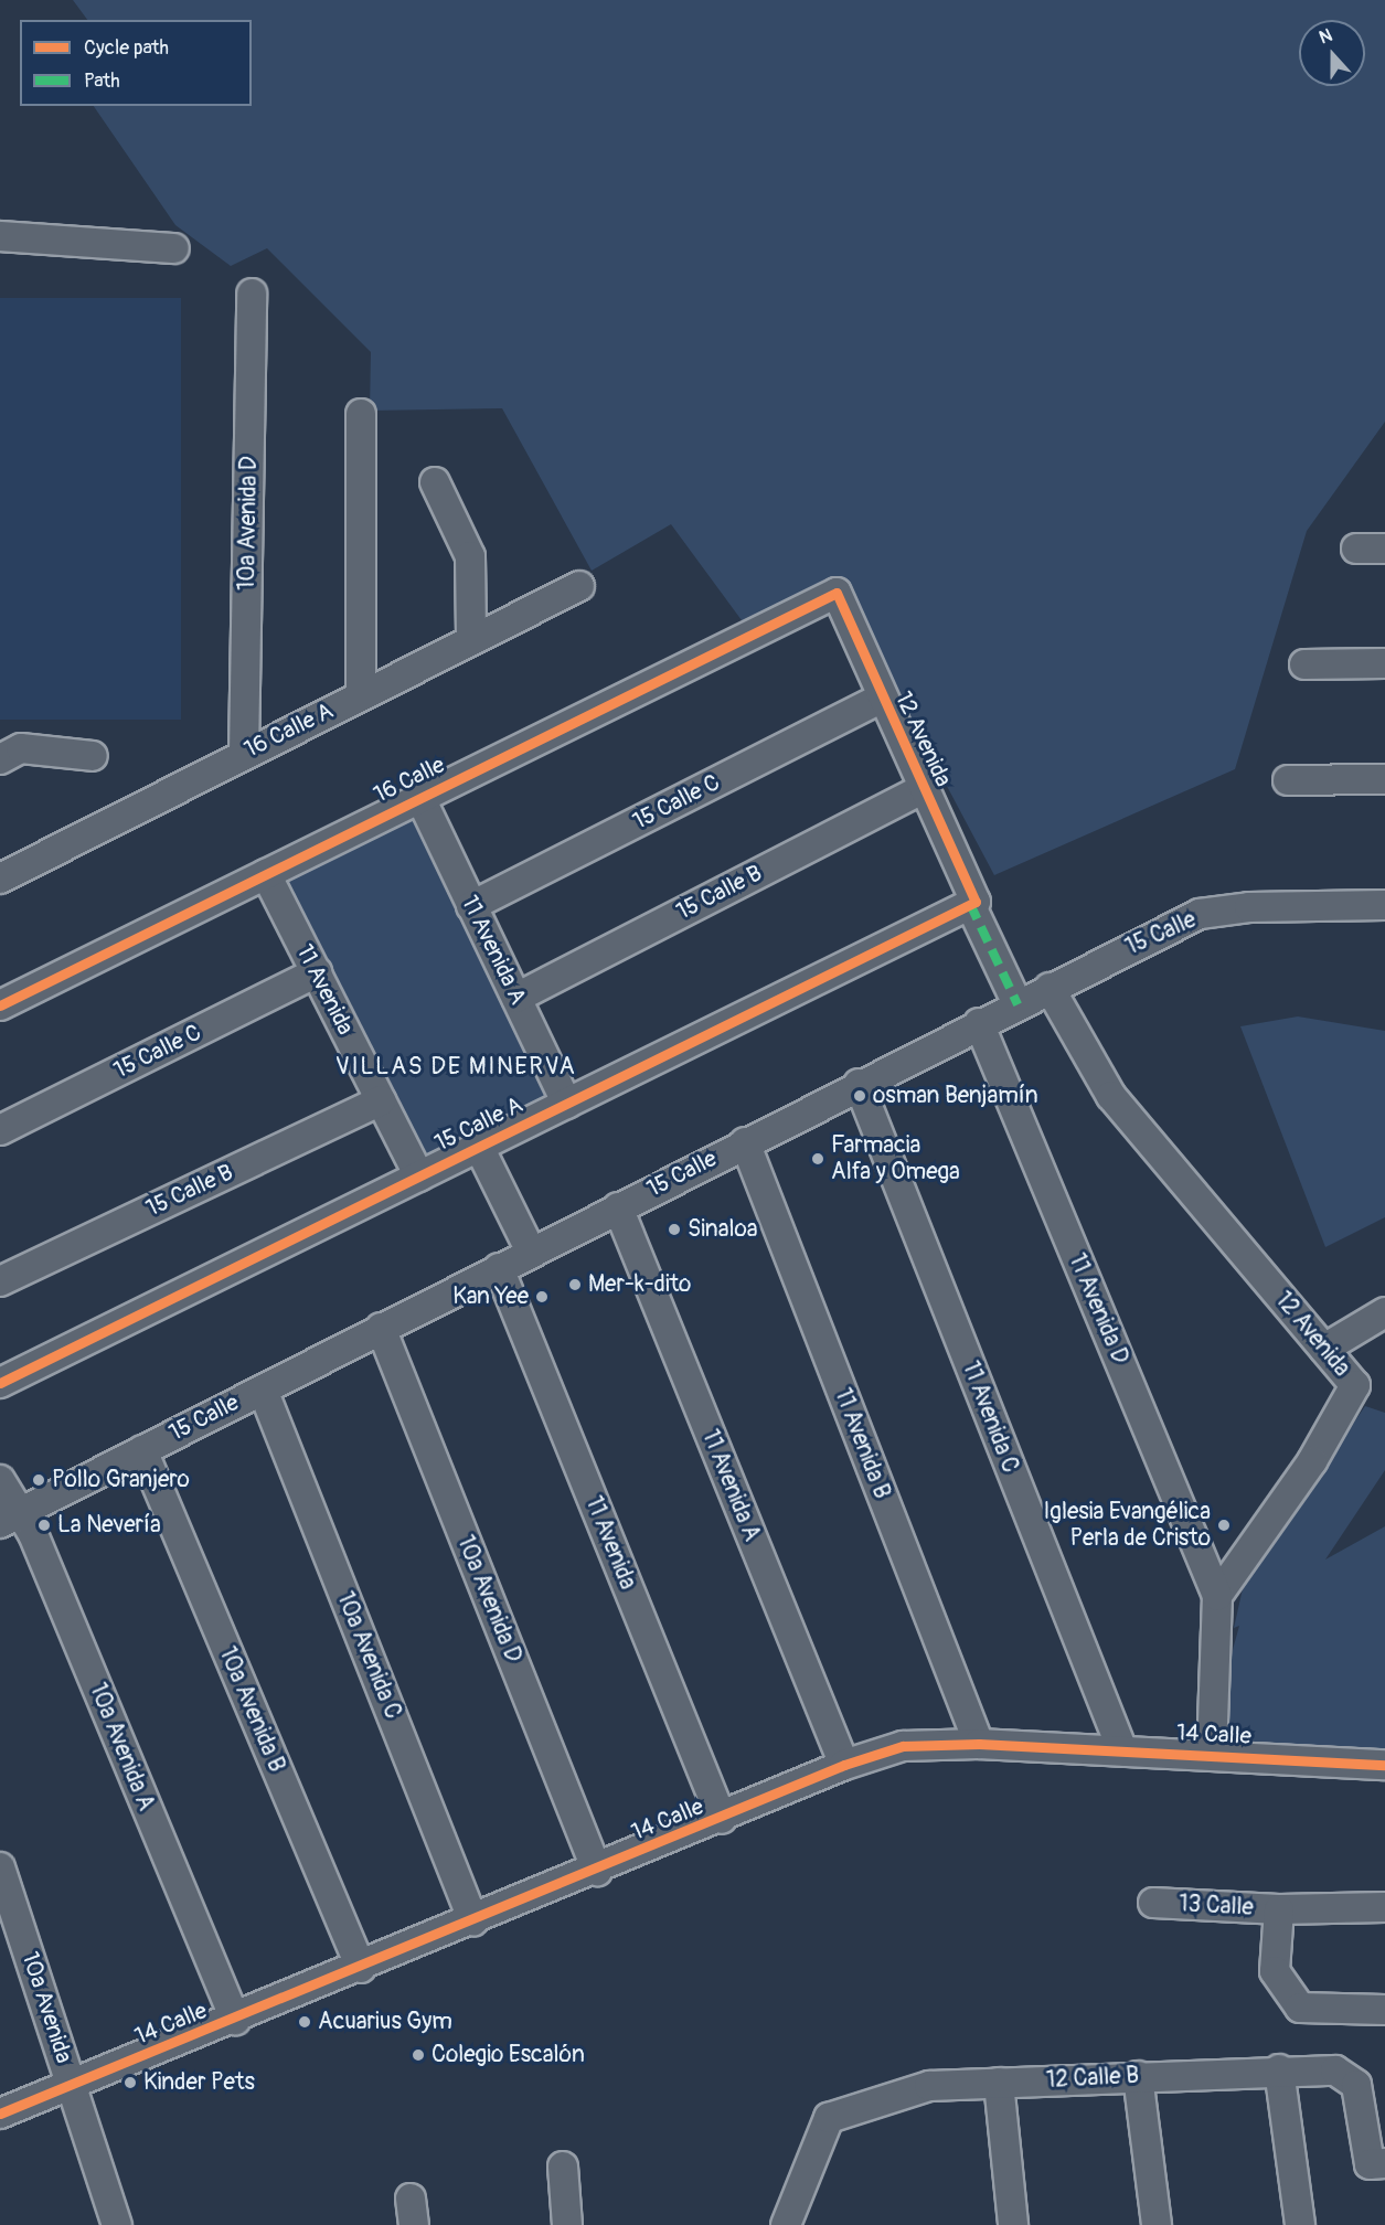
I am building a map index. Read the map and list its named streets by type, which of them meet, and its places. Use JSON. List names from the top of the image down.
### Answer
{
  "streets": {
    "street": [
      "10a Avenida D",
      "16 Calle A",
      "12 Avenida",
      "16 Calle",
      "15 Calle C",
      "15 Calle B",
      "15 Calle",
      "11 Avenida A",
      "11 Avenida",
      "15 Calle A",
      "11 Avenida D",
      "11 Avenida C",
      "11 Avenida B",
      "10a Avenida C",
      "10a Avenida B",
      "14 Calle",
      "10a Avenida A",
      "13 Calle",
      "10a Avenida",
      "12 Calle B"
    ]
  },
  "crossings": [
    ["10a Avenida D", "16 Calle A"],
    ["10a Avenida D", "15 Calle"],
    ["10a Avenida D", "14 Calle"],
    ["12 Avenida", "16 Calle"],
    ["12 Avenida", "15 Calle C"],
    ["12 Avenida", "15 Calle B"],
    ["12 Avenida", "15 Calle"],
    ["12 Avenida", "15 Calle A"],
    ["12 Avenida", "11 Avenida D"],
    ["16 Calle", "11 Avenida A"],
    ["16 Calle", "11 Avenida"],
    ["15 Calle C", "11 Avenida A"],
    ["15 Calle C", "11 Avenida"],
    ["15 Calle B", "11 Avenida A"],
    ["15 Calle B", "11 Avenida"],
    ["15 Calle", "11 Avenida A"],
    ["15 Calle", "11 Avenida"],
    ["15 Calle", "11 Avenida D"],
    ["15 Calle", "11 Avenida C"],
    ["15 Calle", "11 Avenida B"],
    ["15 Calle", "10a Avenida C"],
    ["15 Calle", "10a Avenida B"],
    ["15 Calle", "10a Avenida A"],
    ["11 Avenida A", "15 Calle A"],
    ["11 Avenida A", "14 Calle"],
    ["11 Avenida", "15 Calle A"],
    ["11 Avenida", "14 Calle"],
    ["11 Avenida C", "14 Calle"],
    ["11 Avenida B", "14 Calle"],
    ["10a Avenida C", "14 Calle"],
    ["10a Avenida B", "14 Calle"],
    ["14 Calle", "10a Avenida A"],
    ["14 Calle", "10a Avenida"]
  ],
  "districts": ["VILLAS DE MINERVA"],
  "places": [
    "osman Benjamín",
    "Farmacia Alfa y Omega",
    "Sinaloa",
    "Mer-k-dito",
    "Kan Yee",
    "Pollo Granjero",
    "La Nevería",
    "Iglesia Evangélica Perla de Cristo",
    "Acuarius Gym",
    "Colegio Escalón",
    "Kinder Pets"
  ],
  "legend": ["Cycle path", "Path"],
  "north": "top"
}
